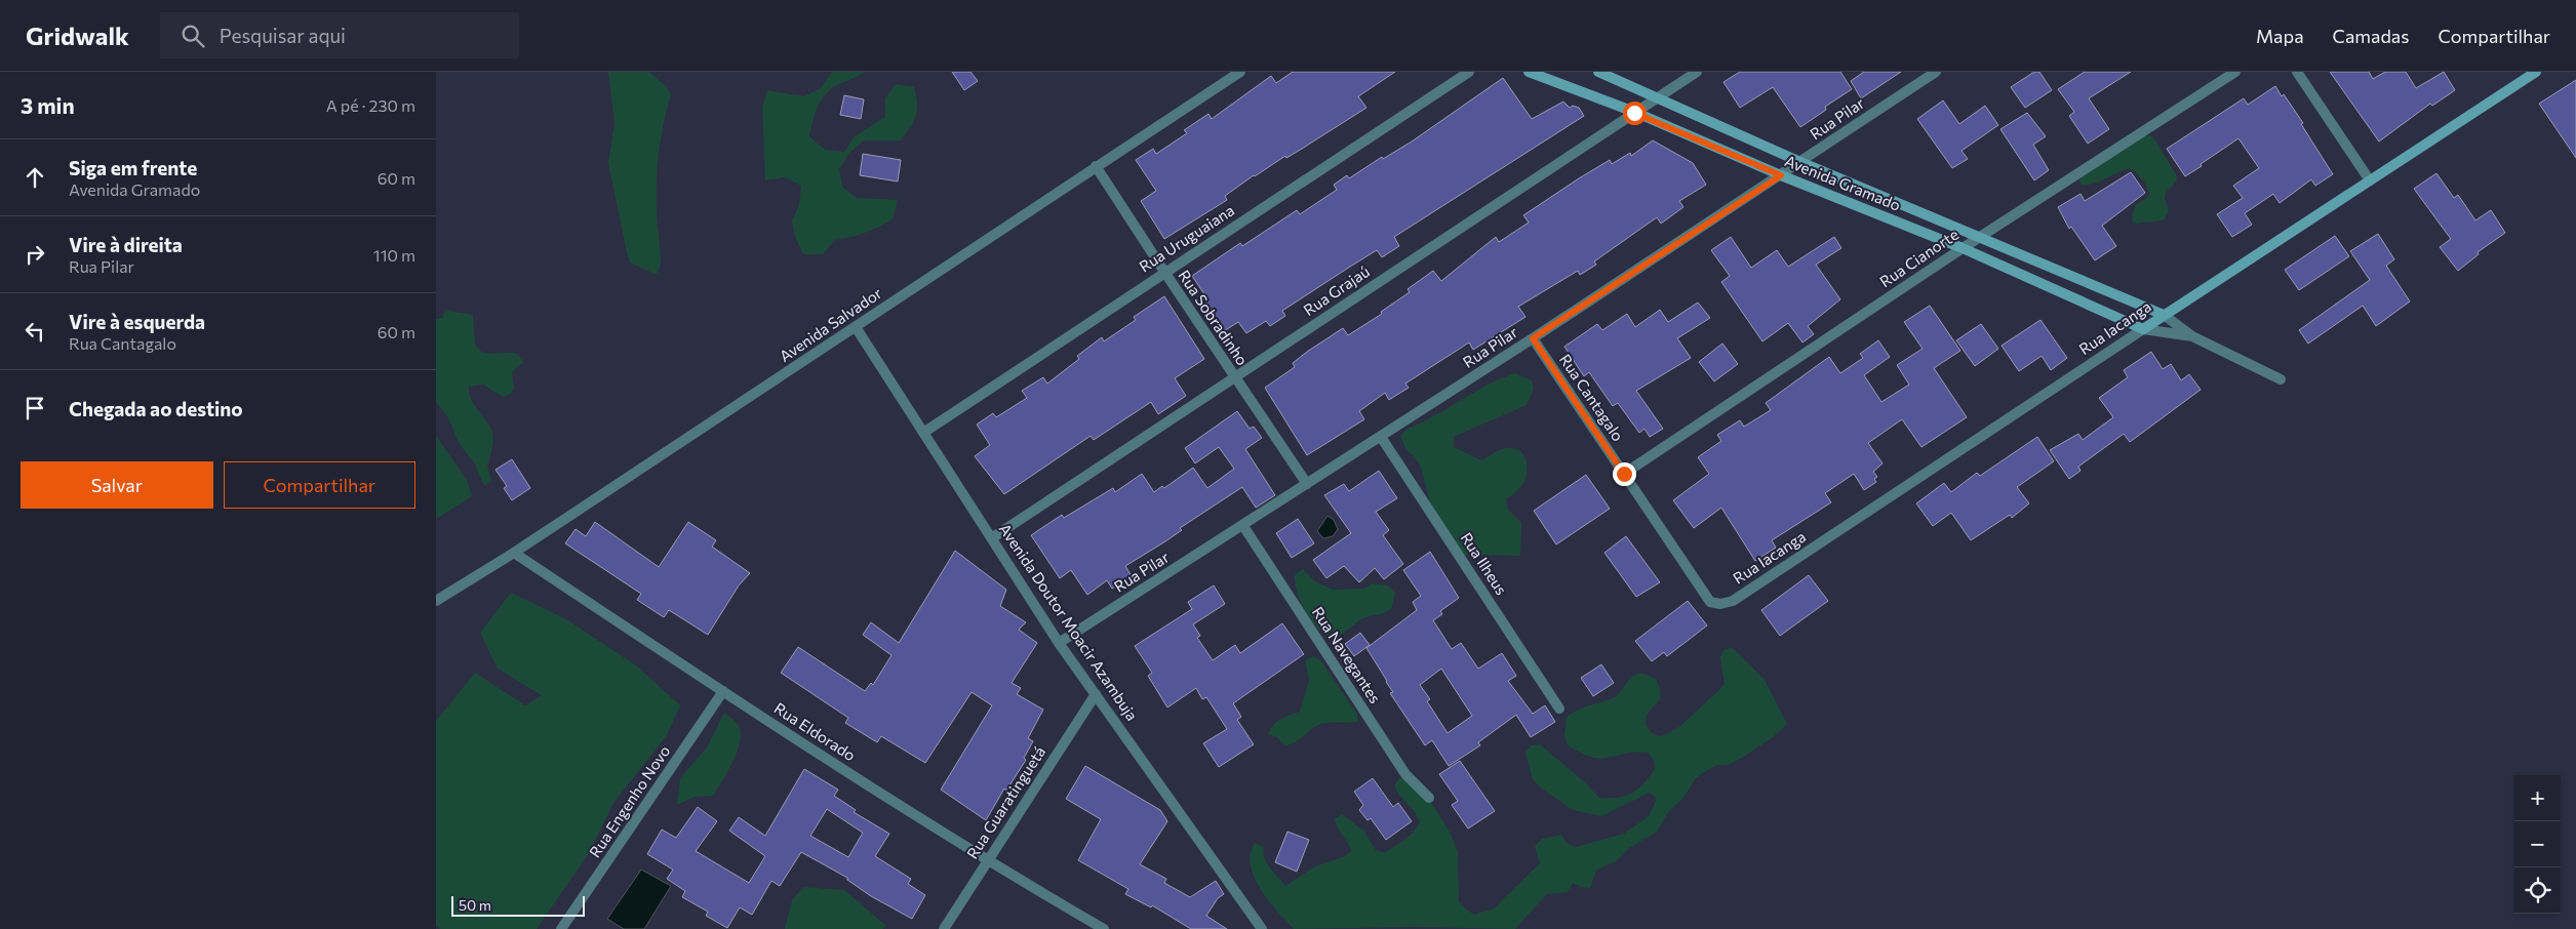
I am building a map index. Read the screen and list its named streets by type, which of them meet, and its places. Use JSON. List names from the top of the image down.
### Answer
{
  "streets": {
    "street": [
      "Rua Pilar",
      "Avenida Gramado",
      "Rua Uruguaiana",
      "Rua Cianorte",
      "Rua Grajaú",
      "Rua Sobradinho",
      "Avenida Salvador",
      "Rua Iacanga",
      "Rua Cantagalo",
      "Rua Ilheus",
      "Avenida Doutor Moacir Azambuja",
      "Rua Navegantes",
      "Rua Eldorado",
      "Rua Engenho Novo",
      "Rua Guaratinguetá"
    ]
  },
  "crossings": [
    ["Rua Pilar", "Avenida Gramado"],
    ["Rua Pilar", "Rua Sobradinho"],
    ["Rua Pilar", "Rua Cantagalo"],
    ["Rua Pilar", "Rua Ilheus"],
    ["Rua Pilar", "Avenida Doutor Moacir Azambuja"],
    ["Rua Pilar", "Rua Navegantes"],
    ["Avenida Gramado", "Rua Cianorte"],
    ["Avenida Gramado", "Rua Grajaú"],
    ["Avenida Gramado", "Rua Iacanga"],
    ["Rua Uruguaiana", "Rua Sobradinho"],
    ["Rua Uruguaiana", "Avenida Doutor Moacir Azambuja"],
    ["Rua Cianorte", "Rua Cantagalo"],
    ["Rua Grajaú", "Rua Sobradinho"],
    ["Rua Grajaú", "Avenida Doutor Moacir Azambuja"],
    ["Rua Sobradinho", "Avenida Salvador"],
    ["Avenida Salvador", "Avenida Doutor Moacir Azambuja"],
    ["Avenida Salvador", "Rua Eldorado"],
    ["Rua Iacanga", "Rua Cantagalo"],
    ["Avenida Doutor Moacir Azambuja", "Rua Guaratinguetá"],
    ["Rua Eldorado", "Rua Engenho Novo"],
    ["Rua Eldorado", "Rua Guaratinguetá"]
  ],
  "scale_bar": "50 m",
  "page": {
    "header": "Gridwalk",
    "search": "Pesquisar aqui",
    "nav": ["Mapa", "Camadas", "Compartilhar"],
    "heading": ["3 min", "A pé · 230 m"],
    "list": [
      ["Siga em frente", "Avenida Gramado", "60 m"],
      ["Vire à direita", "Rua Pilar", "110 m"],
      ["Vire à esquerda", "Rua Cantagalo", "60 m"],
      "Chegada ao destino"
    ],
    "buttons": ["Salvar", "Compartilhar"],
    "map_buttons": ["+", "−"],
    "scale": "50 m"
  }
}
